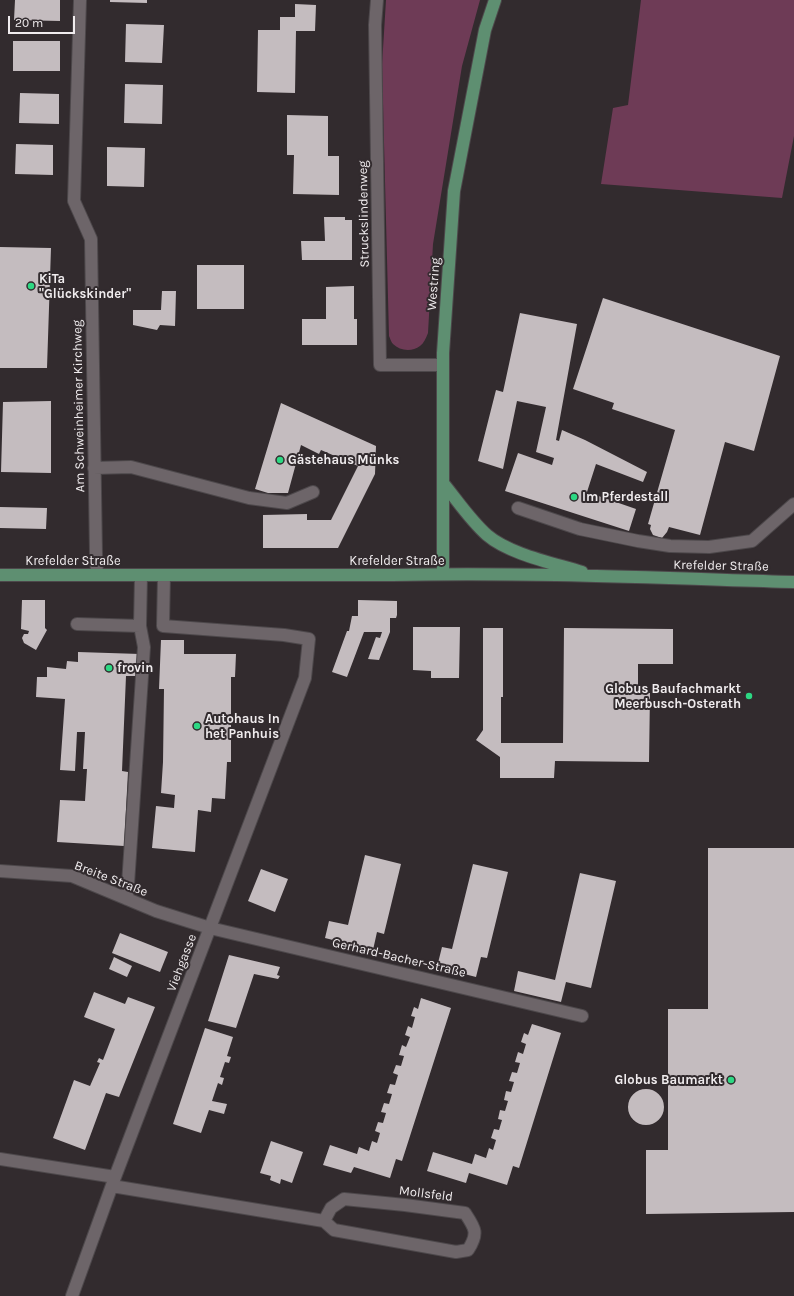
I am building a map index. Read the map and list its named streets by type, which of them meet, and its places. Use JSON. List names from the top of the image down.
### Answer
{
  "streets": {
    "main road": ["Westring", "Krefelder Straße"],
    "street": [
      "Struckslindenweg",
      "Am Schweinheimer Kirchweg",
      "Breite Straße",
      "Gerhard-Bacher-Straße",
      "Viehgasse",
      "Mollsfeld"
    ]
  },
  "crossings": [
    ["Struckslindenweg", "Westring"],
    ["Westring", "Krefelder Straße"],
    ["Am Schweinheimer Kirchweg", "Krefelder Straße"],
    ["Krefelder Straße", "Viehgasse"],
    ["Breite Straße", "Gerhard-Bacher-Straße"],
    ["Breite Straße", "Viehgasse"],
    ["Gerhard-Bacher-Straße", "Viehgasse"],
    ["Viehgasse", "Mollsfeld"]
  ],
  "places": [
    "KiTa \"Glückskinder\"",
    "Gästehaus Münks",
    "Im Pferdestall",
    "frovin",
    "Globus Baufachmarkt Meerbusch-Osterath",
    "Autohaus In het Panhuis",
    "Globus Baumarkt"
  ],
  "scale_bar": "20 m"
}
